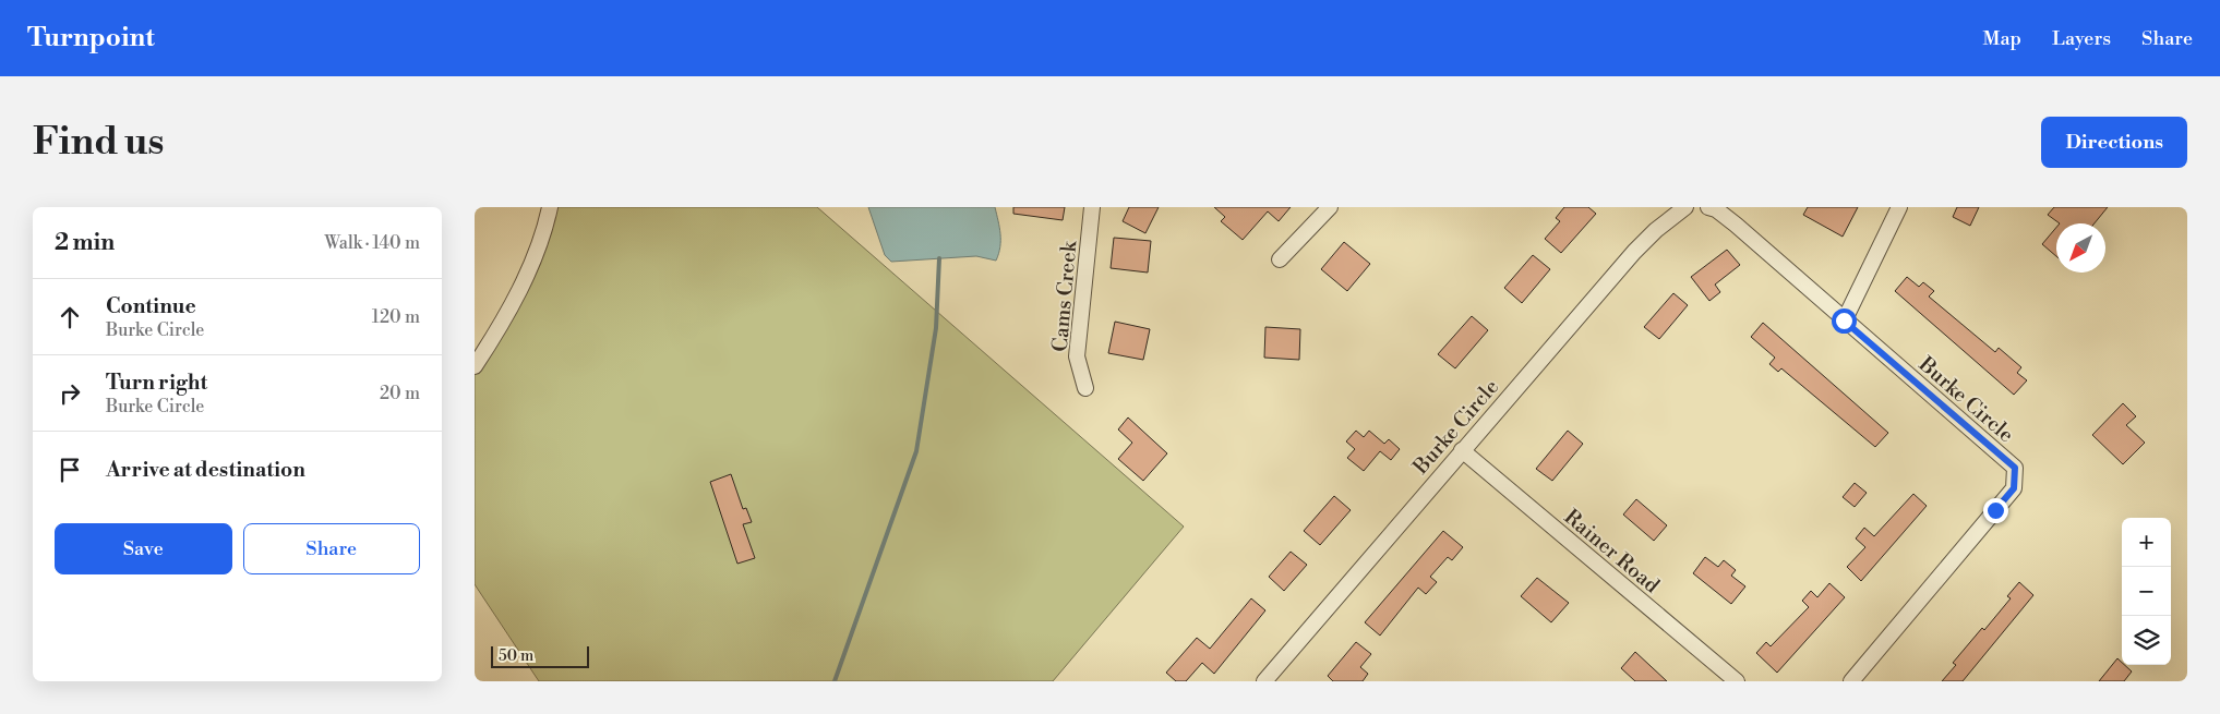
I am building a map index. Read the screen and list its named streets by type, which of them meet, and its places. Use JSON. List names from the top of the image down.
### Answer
{
  "streets": {
    "street": ["Cams Creek", "Burke Circle", "Rainer Road"]
  },
  "crossings": [
    ["Burke Circle", "Rainer Road"]
  ],
  "scale_bar": "50 m",
  "north": "bottom left",
  "page": {
    "header": "Turnpoint",
    "nav": ["Map", "Layers", "Share"],
    "buttons": [
      "Directions",
      ["Save", "Share"]
    ],
    "title": "Find us",
    "heading": ["2 min", "Walk · 140 m"],
    "list": [
      ["Continue", "Burke Circle", "120 m"],
      ["Turn right", "Burke Circle", "20 m"],
      "Arrive at destination"
    ],
    "map_buttons": ["+", "−"],
    "scale": "50 m"
  }
}
